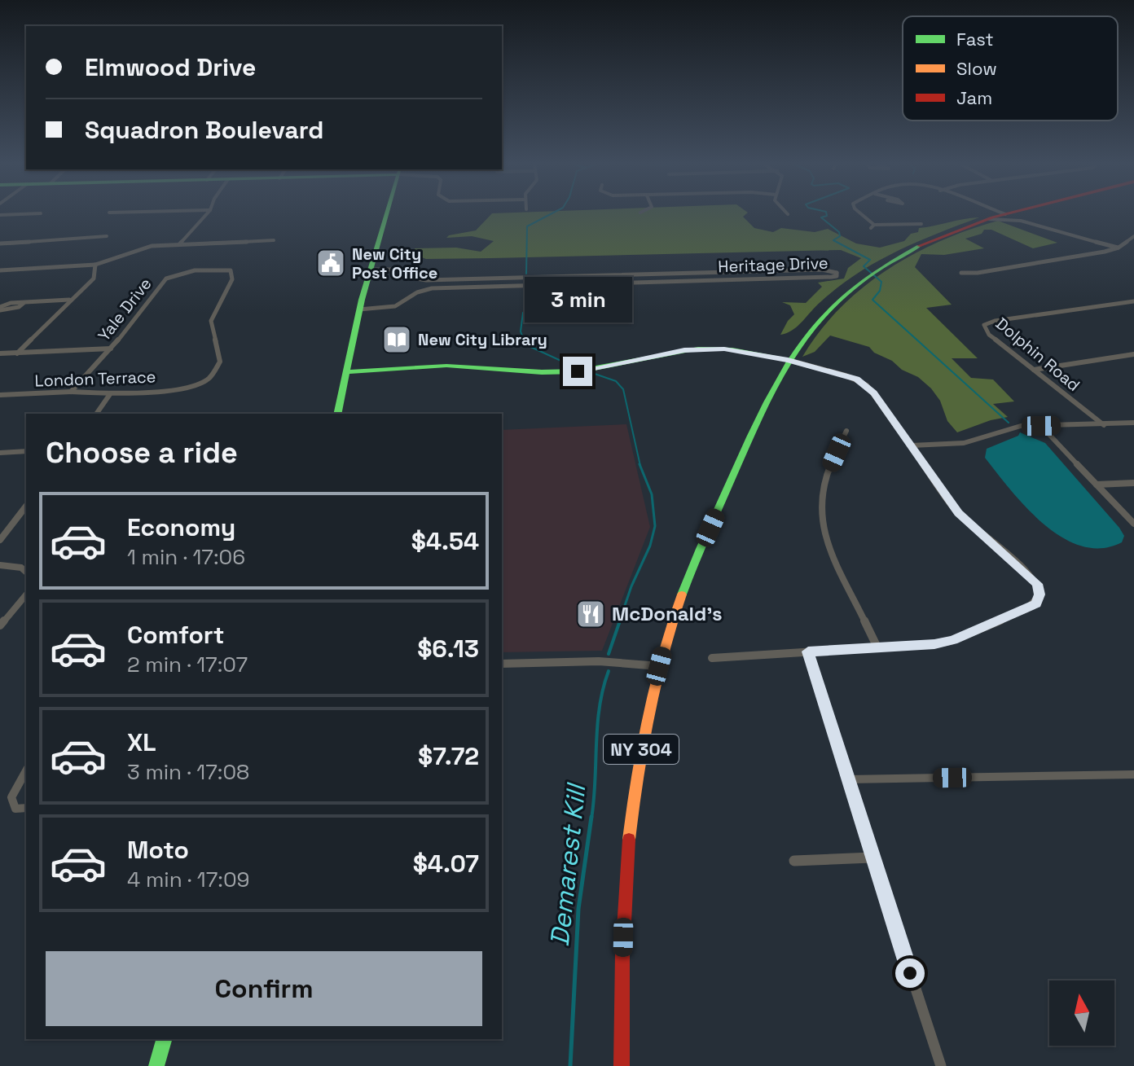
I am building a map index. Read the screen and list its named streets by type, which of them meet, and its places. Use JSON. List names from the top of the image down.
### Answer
{
  "streets": {
    "street": [
      "Heritage Drive",
      "Yale Drive",
      "Dolphin Road",
      "London Terrace",
      "NY 304"
    ]
  },
  "crossings": [
    ["Yale Drive", "London Terrace"]
  ],
  "water": ["Demarest Kill"],
  "places": {
    "public building": ["New City Post Office"],
    "library": ["New City Library"],
    "restaurant": ["McDonald's"]
  },
  "legend": ["Fast", "Slow", "Jam"],
  "north": "top",
  "page": {
    "banner": ["Elmwood Drive", "Squadron Boulevard"],
    "bubble": "3 min",
    "heading": "Choose a ride",
    "list": [
      {
        "name": "Economy",
        "note": "1 min · 17:06",
        "value": "$4.54"
      },
      {
        "name": "Comfort",
        "note": "2 min · 17:07",
        "value": "$6.13"
      },
      {
        "name": "XL",
        "note": "3 min · 17:08",
        "value": "$7.72"
      },
      {
        "name": "Moto",
        "note": "4 min · 17:09",
        "value": "$4.07"
      }
    ],
    "buttons": "Confirm"
  }
}
